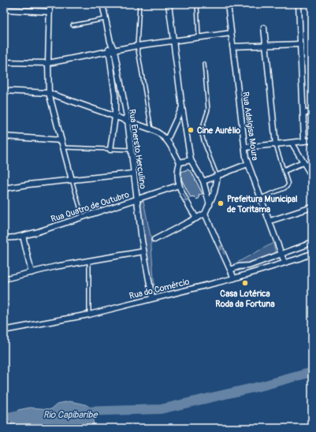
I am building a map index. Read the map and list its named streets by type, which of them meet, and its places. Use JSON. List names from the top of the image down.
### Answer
{
  "streets": {
    "street": [
      "Rua Adalgisa Moura",
      "Rua Enersto Herculino",
      "Rua Quatro de Outubro",
      "Rua do Comércio"
    ]
  },
  "crossings": [
    ["Rua Adalgisa Moura", "Rua do Comércio"],
    ["Rua Enersto Herculino", "Rua Quatro de Outubro"],
    ["Rua Enersto Herculino", "Rua do Comércio"]
  ],
  "water": ["Rio Capibaribe"],
  "places": ["Cine Aurélio", "Prefeitura Municipal de Toritama", "Casa Lotérica Roda da Fortuna"]
}
